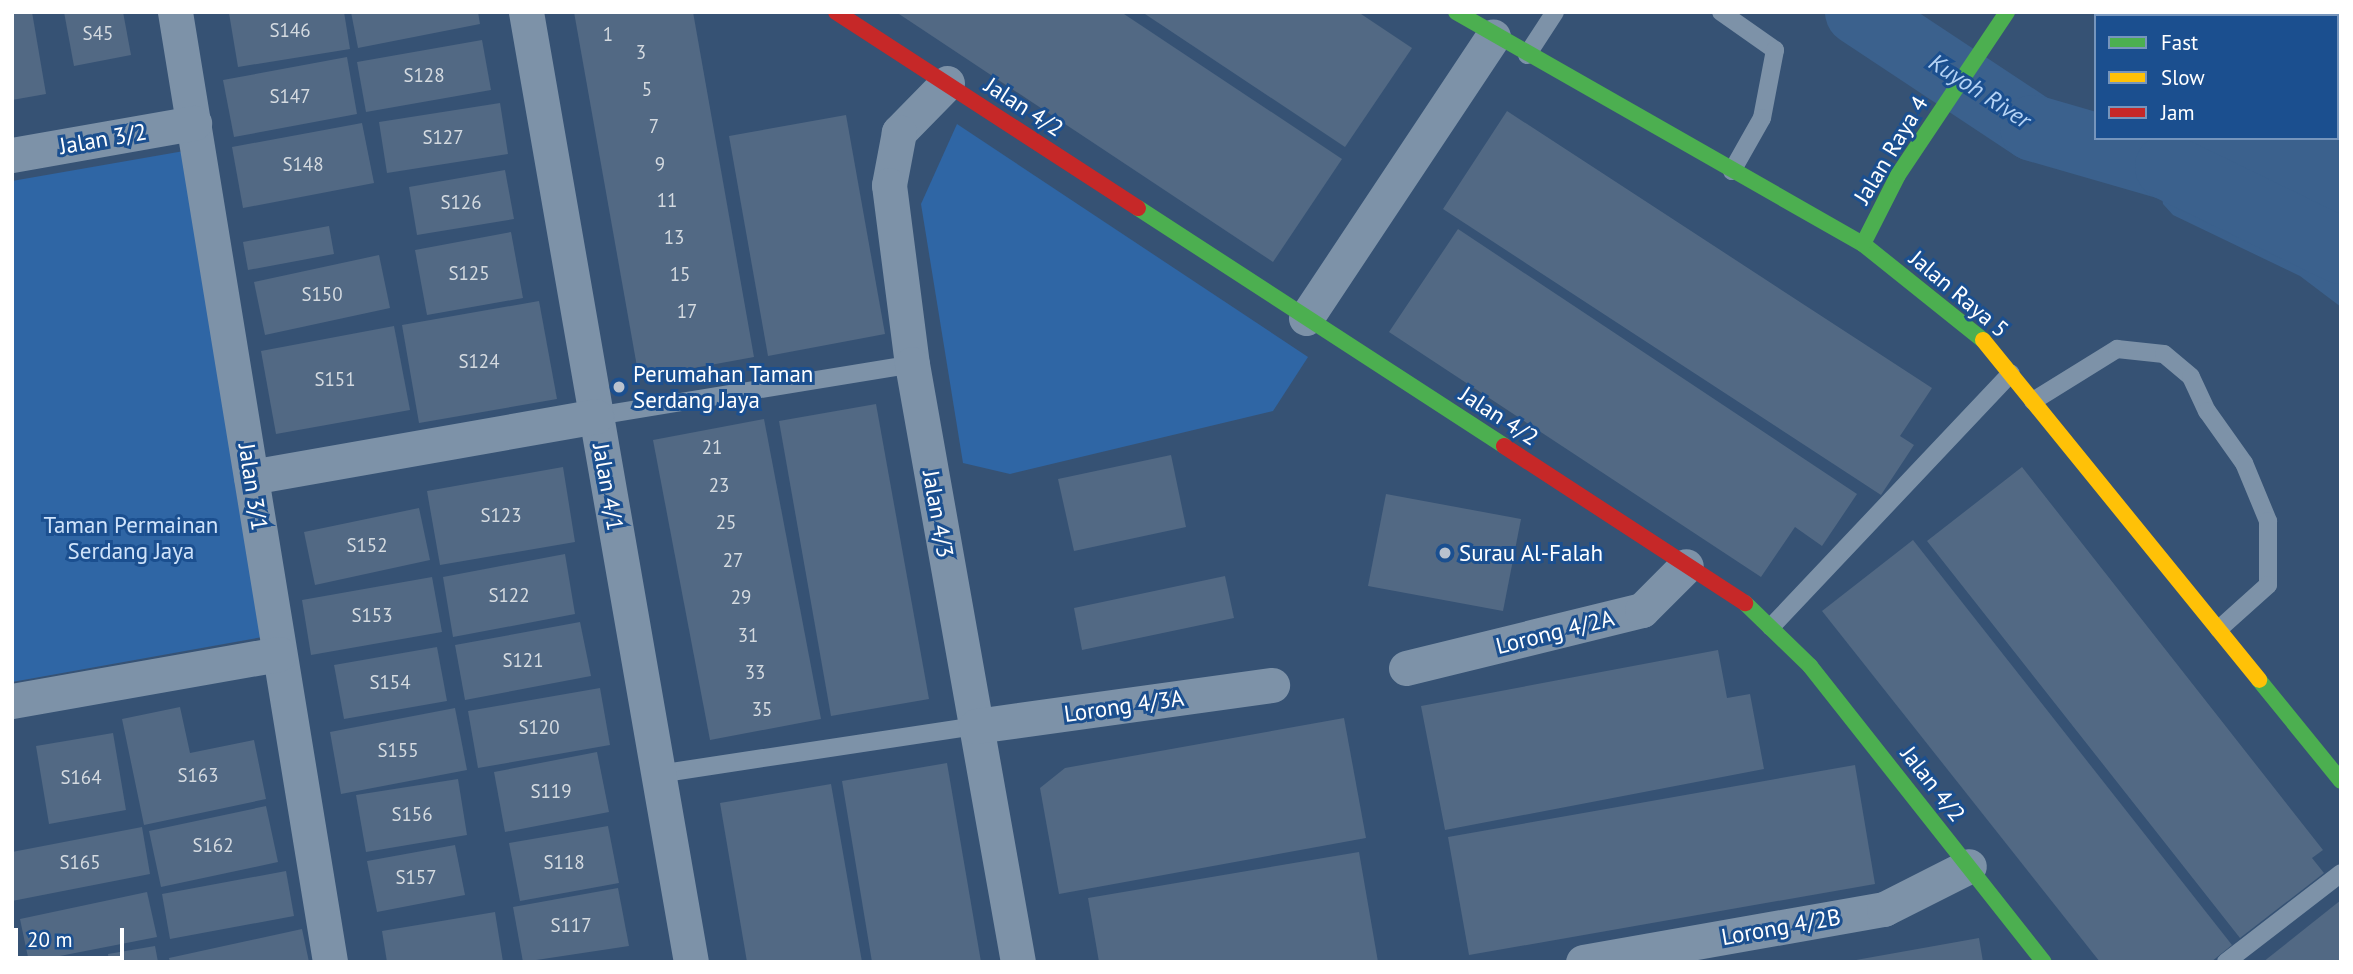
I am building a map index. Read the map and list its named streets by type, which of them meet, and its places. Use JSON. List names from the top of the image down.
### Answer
{
  "streets": {
    "street": [
      "Jalan 4/2",
      "Jalan 3/2",
      "Jalan Raya 4",
      "Jalan Raya 5",
      "Jalan 3/1",
      "Jalan 4/1",
      "Jalan 4/3",
      "Lorong 4/2A",
      "Lorong 4/3A",
      "Lorong 4/2B"
    ]
  },
  "crossings": [
    ["Jalan 4/2", "Jalan 4/3"],
    ["Jalan 4/2", "Lorong 4/2A"],
    ["Jalan 4/2", "Lorong 4/2B"],
    ["Jalan 3/2", "Jalan 3/1"],
    ["Jalan Raya 4", "Jalan Raya 5"],
    ["Jalan 4/3", "Lorong 4/3A"]
  ],
  "water": ["Kuyoh River"],
  "parks": ["Taman Permainan Serdang Jaya"],
  "places": ["Perumahan Taman Serdang Jaya", "Surau Al-Falah"],
  "house_numbers": [
    "S146",
    "S45",
    "1",
    "3",
    "S128",
    "5",
    "S147",
    "7",
    "S127",
    "S148",
    "9",
    "11",
    "S126",
    "13",
    "S125",
    "15",
    "S150",
    "17",
    "S124",
    "S151",
    "21",
    "23",
    "S123",
    "25",
    "S152",
    "27",
    "S122",
    "29",
    "S153",
    "31",
    "S121",
    "33",
    "S154",
    "35",
    "S120",
    "S155",
    "S163",
    "S164",
    "S119",
    "S156",
    "S162",
    "S165",
    "S118",
    "S157",
    "S117"
  ],
  "legend": ["Fast", "Slow", "Jam"],
  "scale_bar": "20 m"
}
